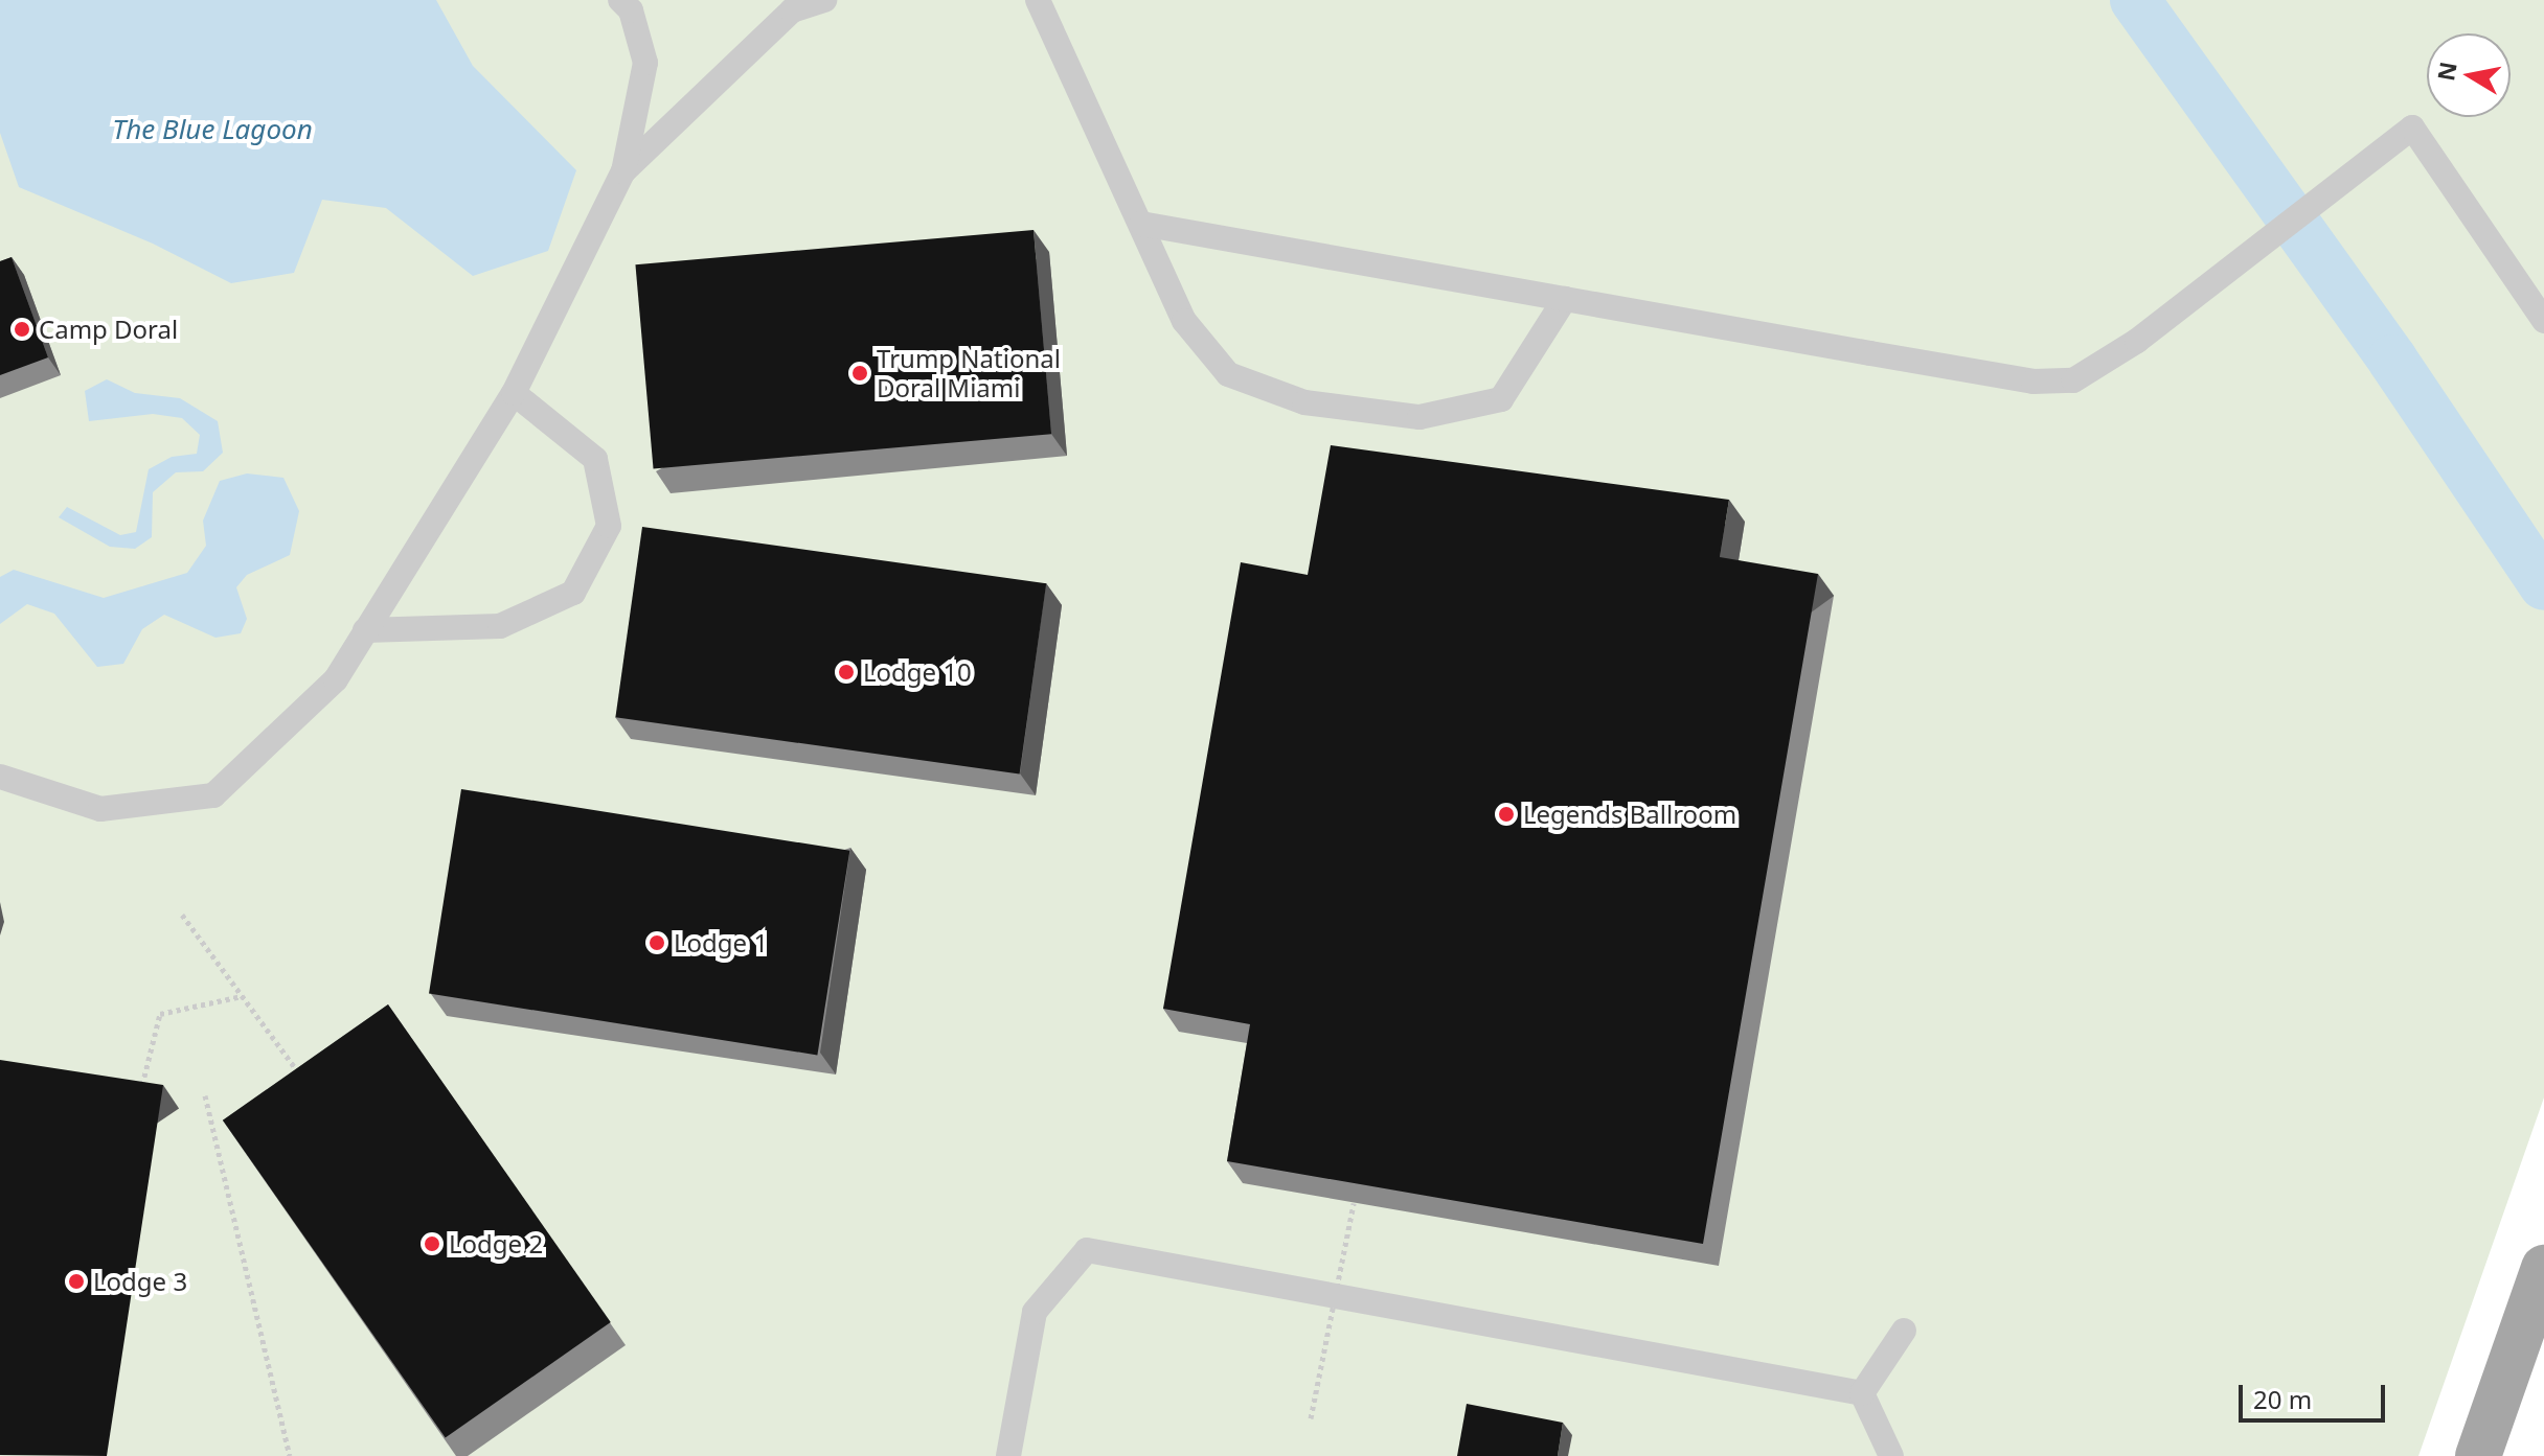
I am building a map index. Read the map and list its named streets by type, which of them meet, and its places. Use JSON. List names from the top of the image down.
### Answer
{
  "water": ["The Blue Lagoon"],
  "places": [
    "Camp Doral",
    "Trump National Doral Miami",
    "Lodge 10",
    "Legends Ballroom",
    "Lodge 1",
    "Lodge 2",
    "Lodge 3"
  ],
  "scale_bar": "20 m",
  "north": "left"
}
